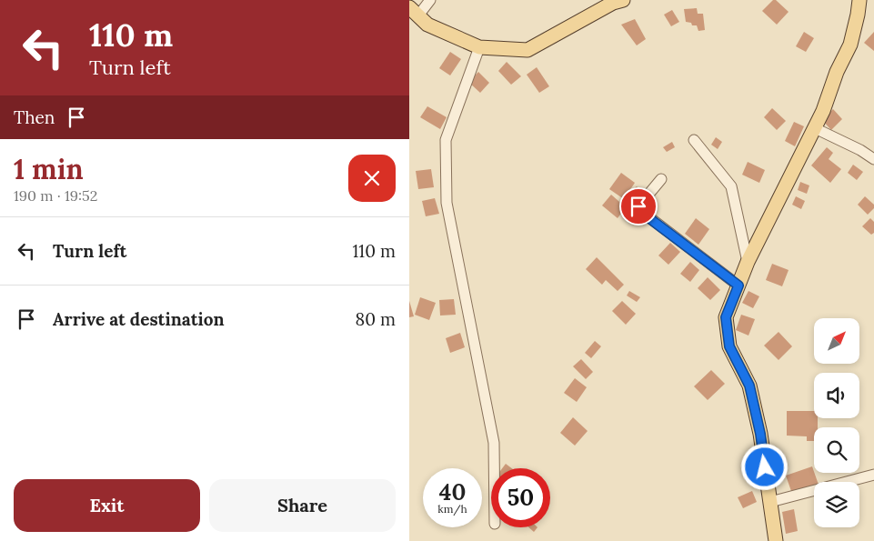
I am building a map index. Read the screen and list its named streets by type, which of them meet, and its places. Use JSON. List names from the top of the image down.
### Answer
{
  "north": "top right",
  "page": {
    "turn": ["110 m", "Turn left"],
    "then": "Then",
    "heading": ["1 min", "190 m · 19:52"],
    "list": [
      {
        "name": "Turn left",
        "value": "110 m"
      },
      {
        "name": "Arrive at destination",
        "value": "80 m"
      }
    ],
    "speed": "40 km/h",
    "limit": "50",
    "buttons": ["Exit", "Share"]
  }
}
